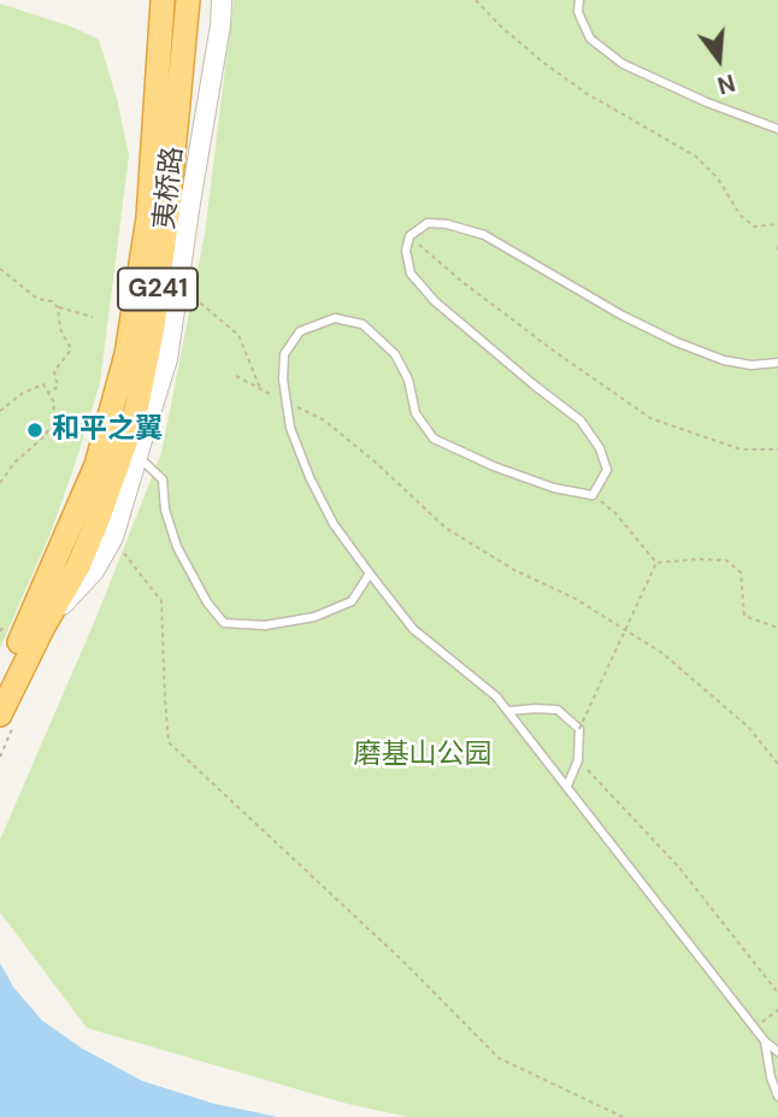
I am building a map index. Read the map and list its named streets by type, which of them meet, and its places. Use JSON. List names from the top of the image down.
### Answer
{
  "streets": {
    "highway": ["夷桥路", "G241"]
  },
  "crossings": [
    ["夷桥路", "G241"]
  ],
  "parks": ["磨基山公园"],
  "places": ["和平之翼"],
  "north": "bottom"
}
